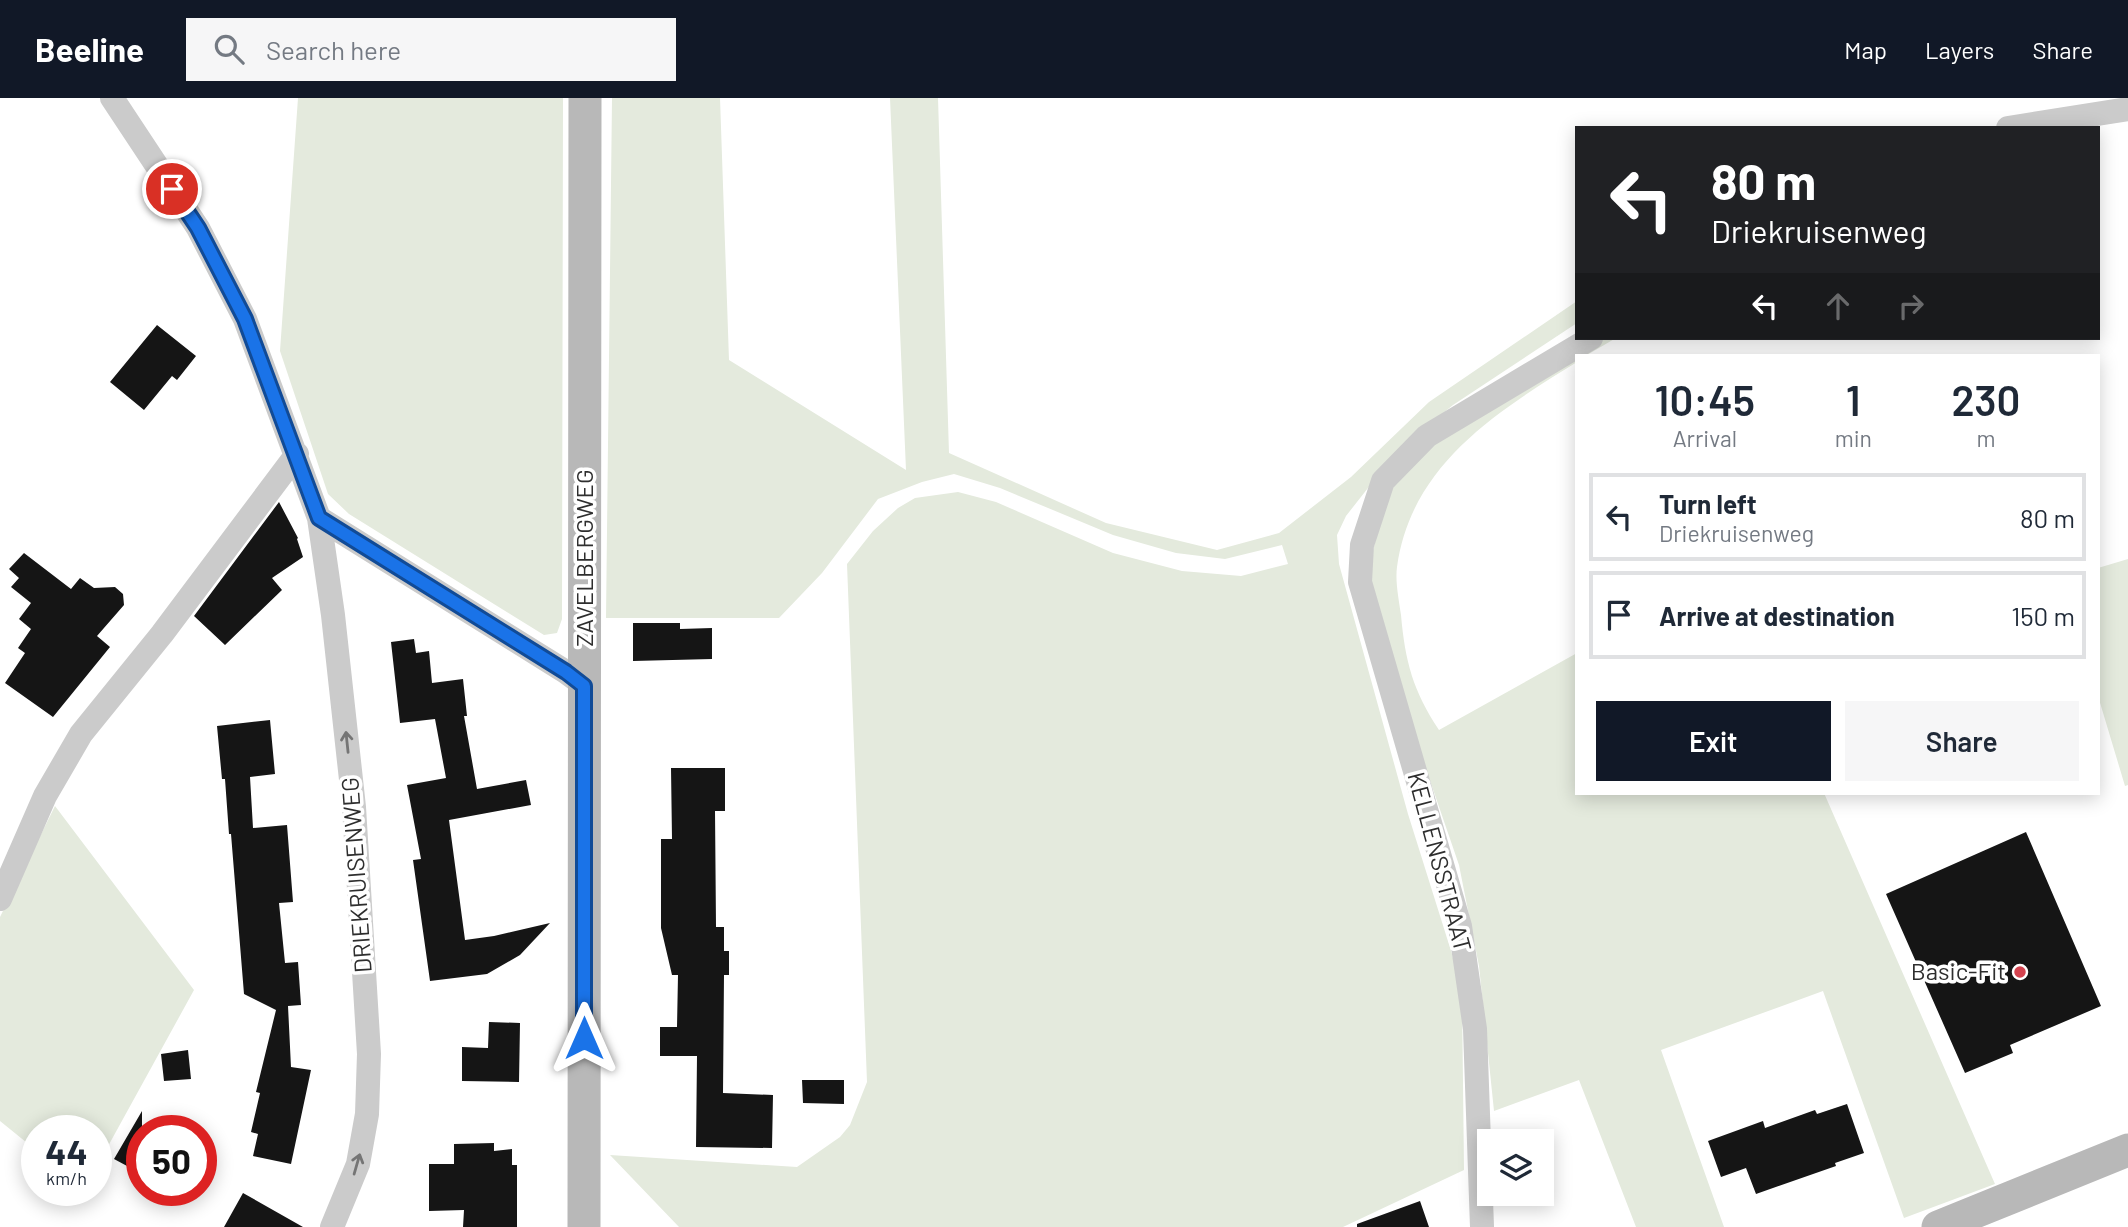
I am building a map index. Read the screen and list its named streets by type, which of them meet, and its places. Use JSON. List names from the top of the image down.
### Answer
{
  "streets": {
    "main road": ["ZAVELBERGWEG"],
    "street": ["KELLENSSTRAAT", "DRIEKRUISENWEG"]
  },
  "one_way": ["DRIEKRUISENWEG"],
  "places": ["Basic-Fit"],
  "page": {
    "header": "Beeline",
    "search": "Search here",
    "nav": ["Map", "Layers", "Share"],
    "turn": ["80 m", "Driekruisenweg"],
    "eta": [
      "10:45",
      "Arrival",
      "1",
      "min",
      "230",
      "m"
    ],
    "list": [
      {
        "name": "Turn left",
        "note": "Driekruisenweg",
        "value": "80 m"
      },
      {
        "name": "Arrive at destination",
        "value": "150 m"
      }
    ],
    "buttons": ["Exit", "Share"],
    "speed": "44 km/h",
    "limit": "50"
  }
}
